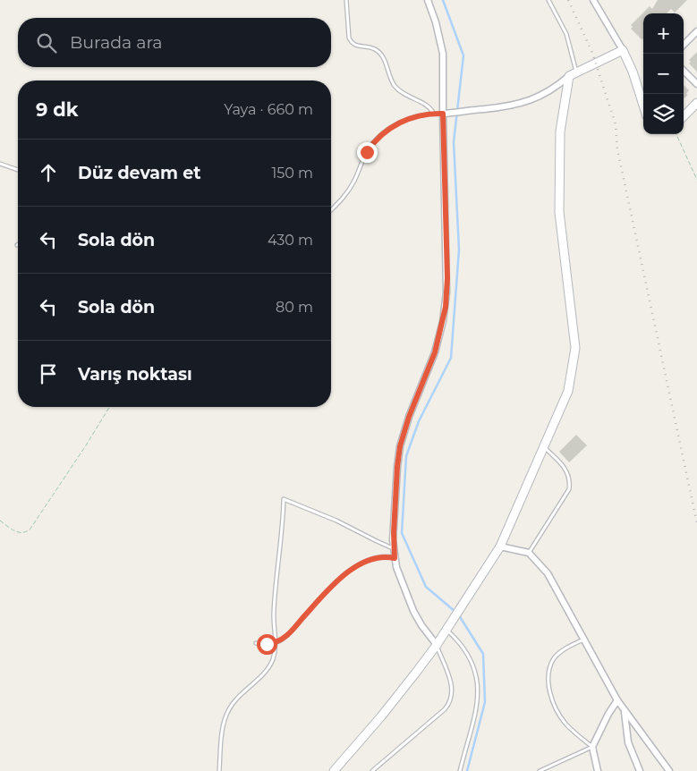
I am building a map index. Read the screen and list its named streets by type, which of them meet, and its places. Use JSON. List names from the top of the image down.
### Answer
{
  "page": {
    "map_buttons": ["+", "−"],
    "search": "Burada ara",
    "heading": ["9 dk", "Yaya · 660 m"],
    "list": [
      ["Düz devam et", "150 m"],
      ["Sola dön", "430 m"],
      ["Sola dön", "80 m"],
      "Varış noktası"
    ]
  }
}
